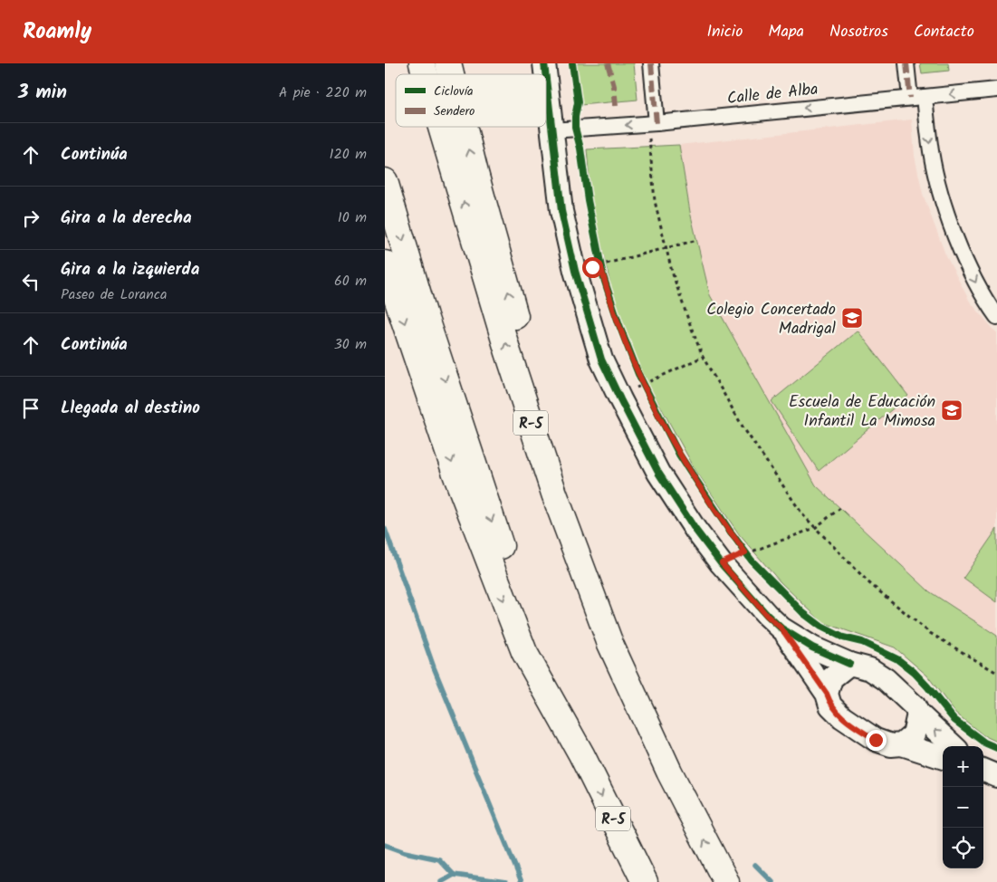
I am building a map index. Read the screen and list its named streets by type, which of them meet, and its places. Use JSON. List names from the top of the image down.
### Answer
{
  "streets": {
    "highway": ["R-5"],
    "street": ["Calle de Alba"]
  },
  "one_way": ["Calle de Alba"],
  "places": {
    "school or university": ["Colegio Concertado Madrigal", "Escuela de Educación Infantil La Mimosa"]
  },
  "legend": ["Ciclovía", "Sendero"],
  "page": {
    "header": "Roamly",
    "nav": [
      "Inicio",
      "Mapa",
      "Nosotros",
      "Contacto"
    ],
    "heading": ["3 min", "A pie · 220 m"],
    "list": [
      ["Continúa", "120 m"],
      ["Gira a la derecha", "10 m"],
      ["Gira a la izquierda", "Paseo de Loranca", "60 m"],
      ["Continúa", "30 m"],
      "Llegada al destino"
    ],
    "map_buttons": ["+", "−"]
  }
}
